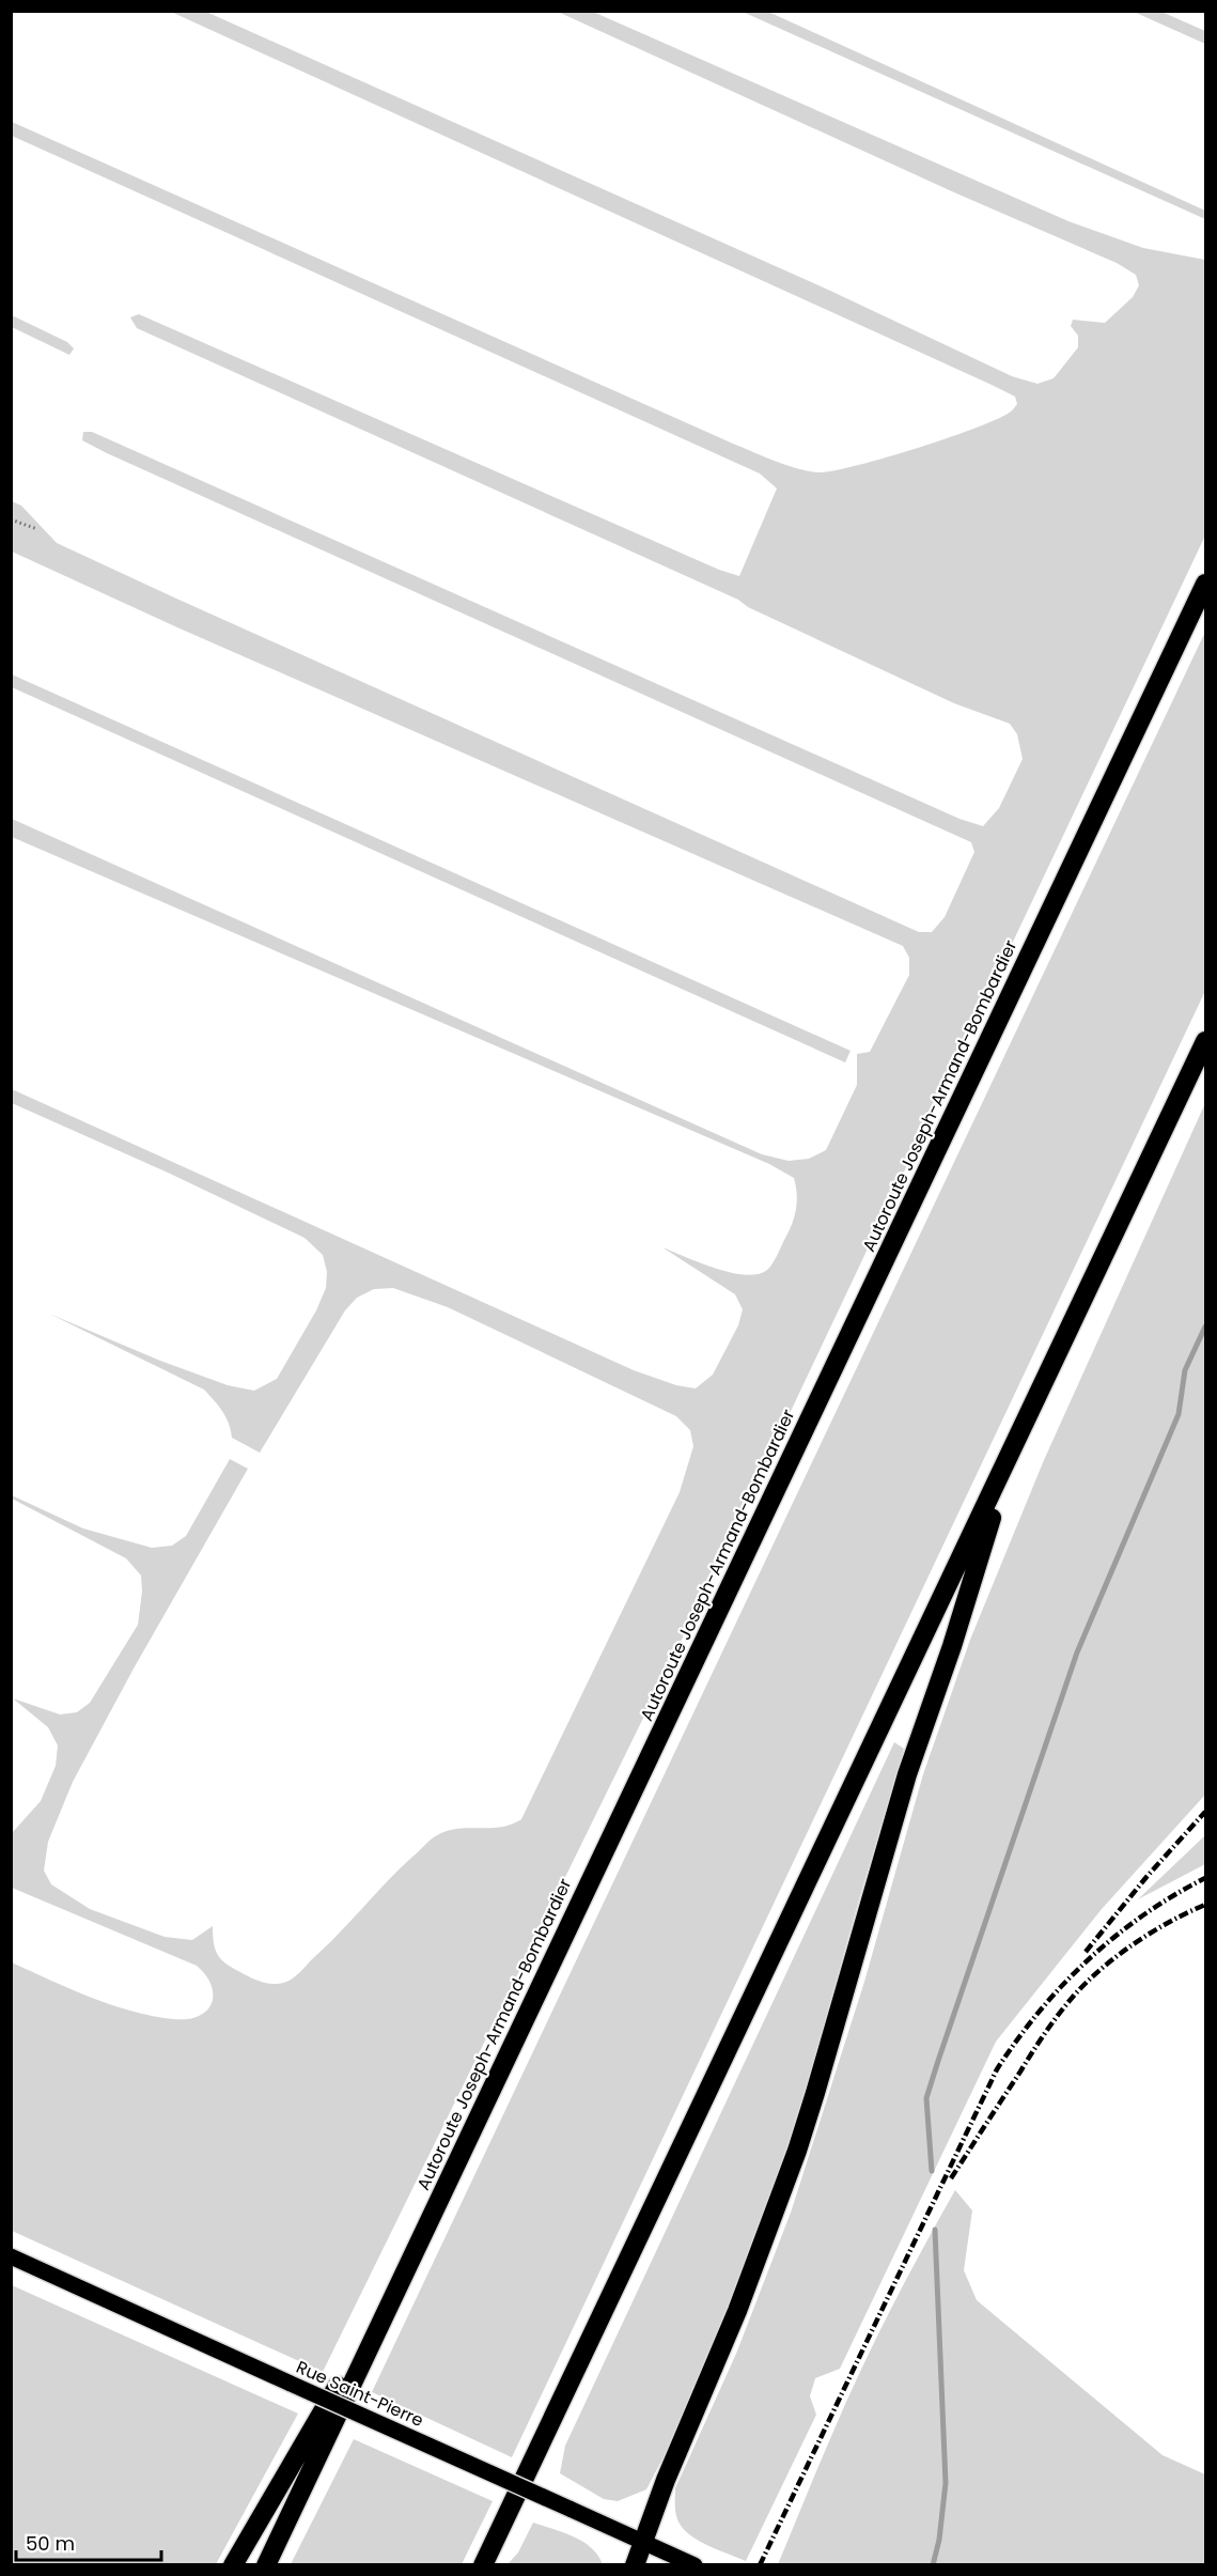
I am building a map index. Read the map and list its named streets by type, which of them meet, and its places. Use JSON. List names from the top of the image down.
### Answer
{
  "streets": {
    "highway": ["Autoroute Joseph-Armand-Bombardier"],
    "main road": ["Rue Saint-Pierre"]
  },
  "scale_bar": "50 m"
}
